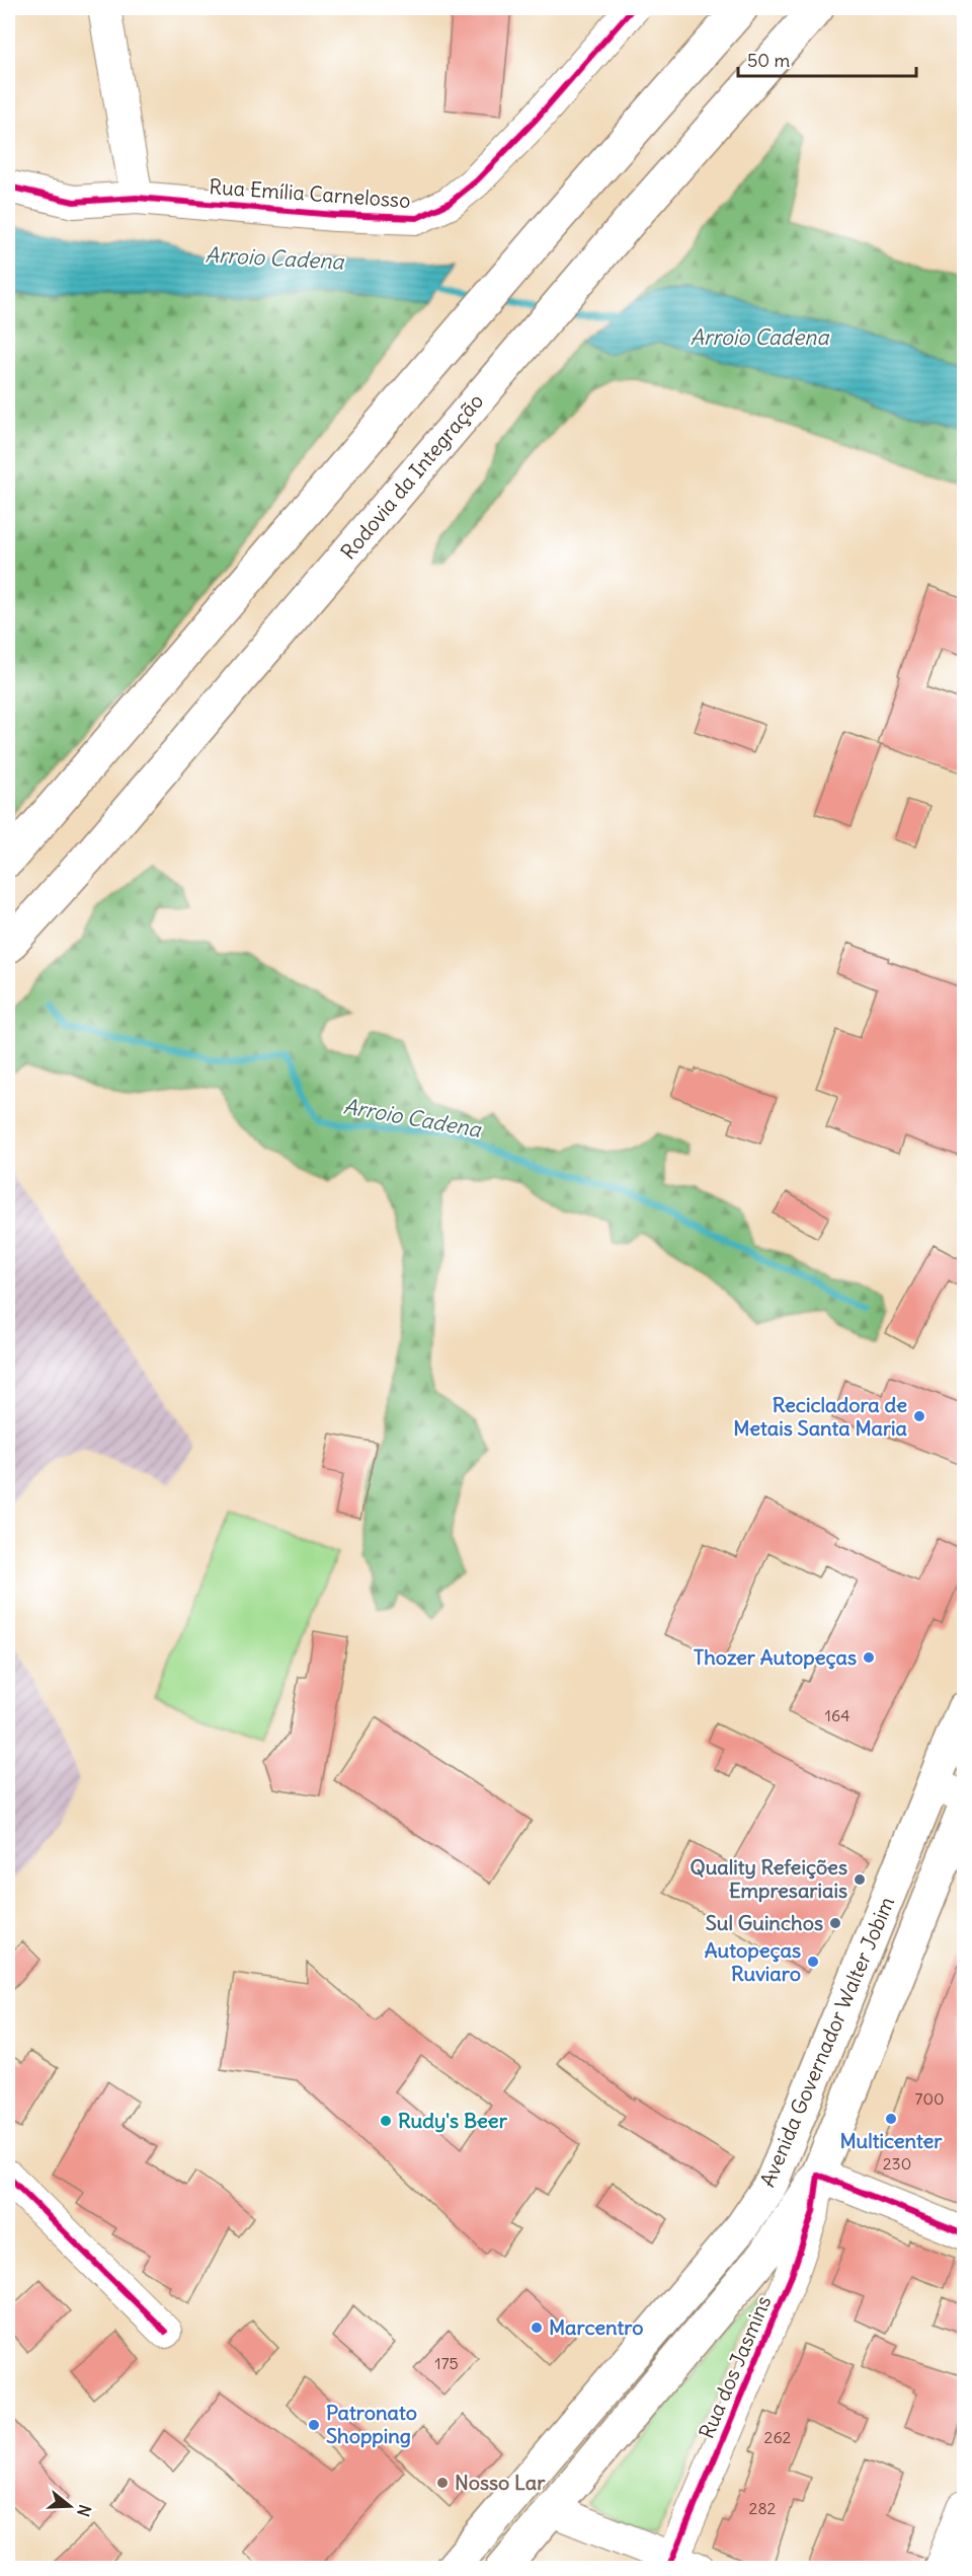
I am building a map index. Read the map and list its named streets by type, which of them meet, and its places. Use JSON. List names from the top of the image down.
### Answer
{
  "streets": {
    "main road": ["Rodovia da Integração", "Avenida Governador Walter Jobim"],
    "street": ["Rua Emília Carnelosso", "Rua dos Jasmins"]
  },
  "crossings": [
    ["Avenida Governador Walter Jobim", "Rua dos Jasmins"]
  ],
  "water": ["Arroio Cadena"],
  "places": [
    "Recicladora de Metais Santa Maria",
    "Thozer Autopeças",
    "Quality Refeições Empresariais",
    "Sul Guinchos",
    "Autopeças Ruviaro",
    "Multicenter",
    "Rudy's Beer",
    "Marcentro",
    "Patronato Shopping",
    "Nosso Lar"
  ],
  "house_numbers": [
    "164",
    "700",
    "230",
    "175",
    "262",
    "282"
  ],
  "scale_bar": "50 m",
  "north": "right"
}
